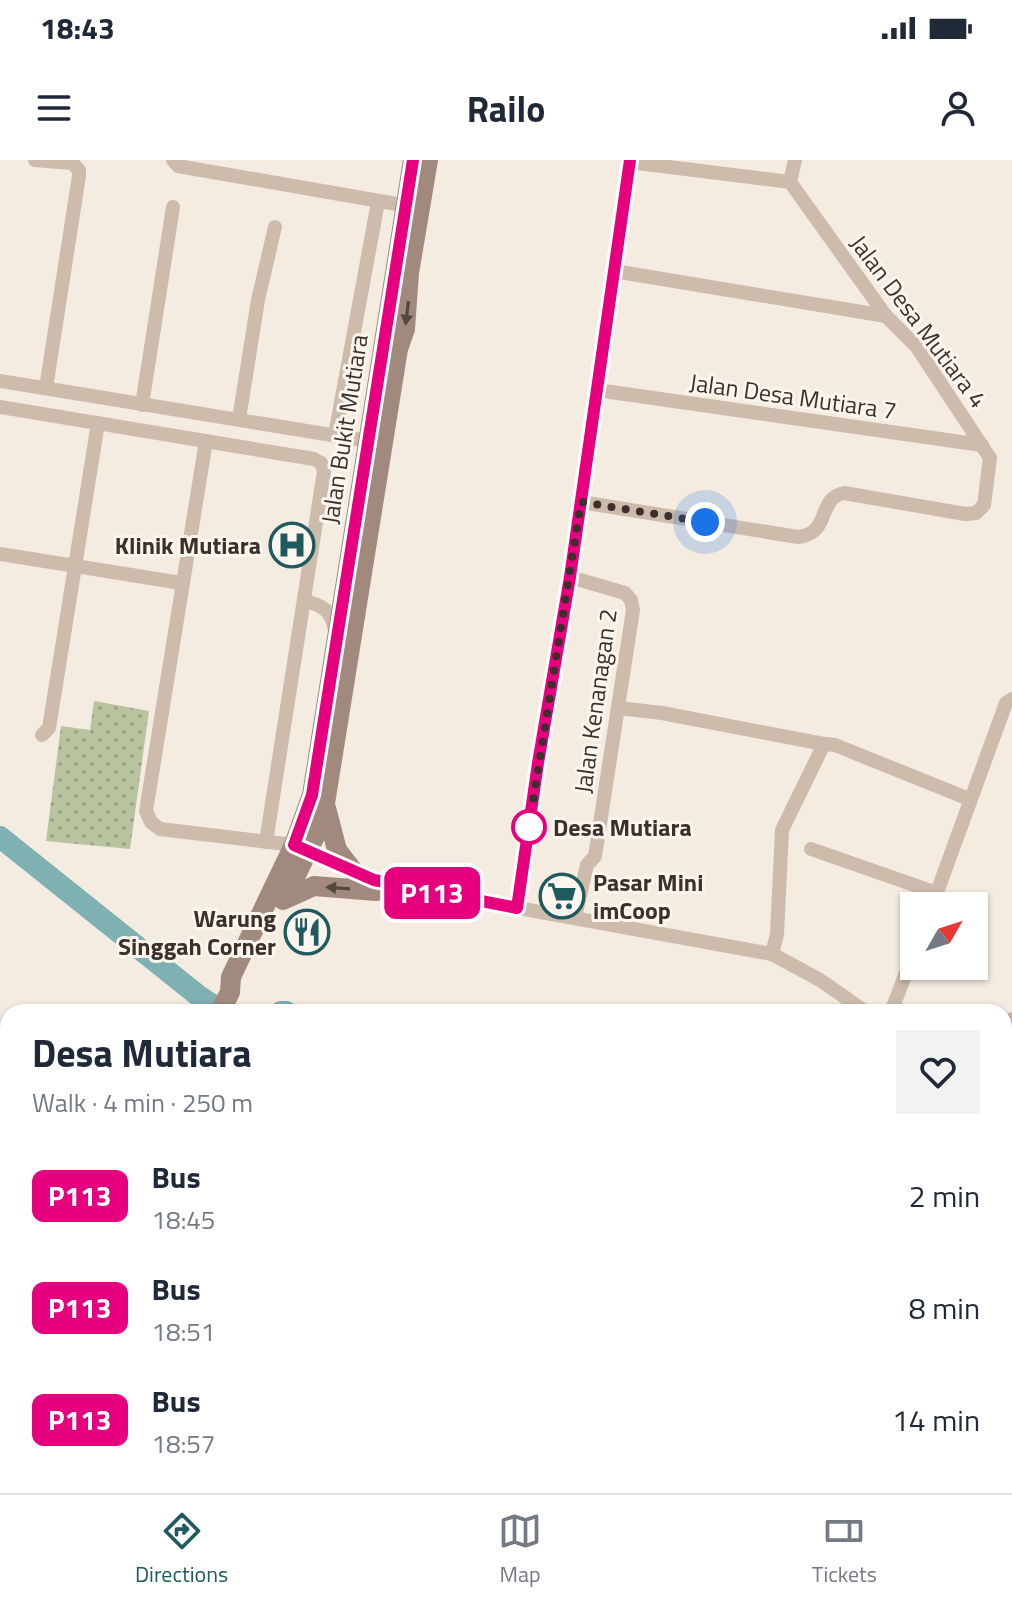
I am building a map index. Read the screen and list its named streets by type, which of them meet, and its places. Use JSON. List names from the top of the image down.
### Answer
{
  "streets": {
    "street": [
      "Jalan Desa Mutiara 4",
      "Jalan Desa Mutiara 7",
      "Jalan Bukit Mutiara",
      "Jalan Kenanagan 2"
    ]
  },
  "crossings": [
    ["Jalan Desa Mutiara 4", "Jalan Desa Mutiara 7"]
  ],
  "places": {
    "hospital": ["Klinik Mutiara"],
    "other": ["Desa Mutiara"],
    "supermarket": ["Pasar Mini imCoop"],
    "restaurant": ["Warung Singgah Corner"]
  },
  "lines": ["bus line P113"],
  "north": "top right",
  "page": {
    "status": "18:43",
    "header": "Railo",
    "on_map": "P113",
    "heading": ["Desa Mutiara", "Walk · 4 min · 250 m"],
    "list": [
      {
        "mark": "P113",
        "name": "Bus",
        "note": "18:45",
        "value": "2 min"
      },
      {
        "mark": "P113",
        "name": "Bus",
        "note": "18:51",
        "value": "8 min"
      },
      {
        "mark": "P113",
        "name": "Bus",
        "note": "18:57",
        "value": "14 min"
      }
    ],
    "tabs": ["Directions", "Map", "Tickets"]
  }
}
